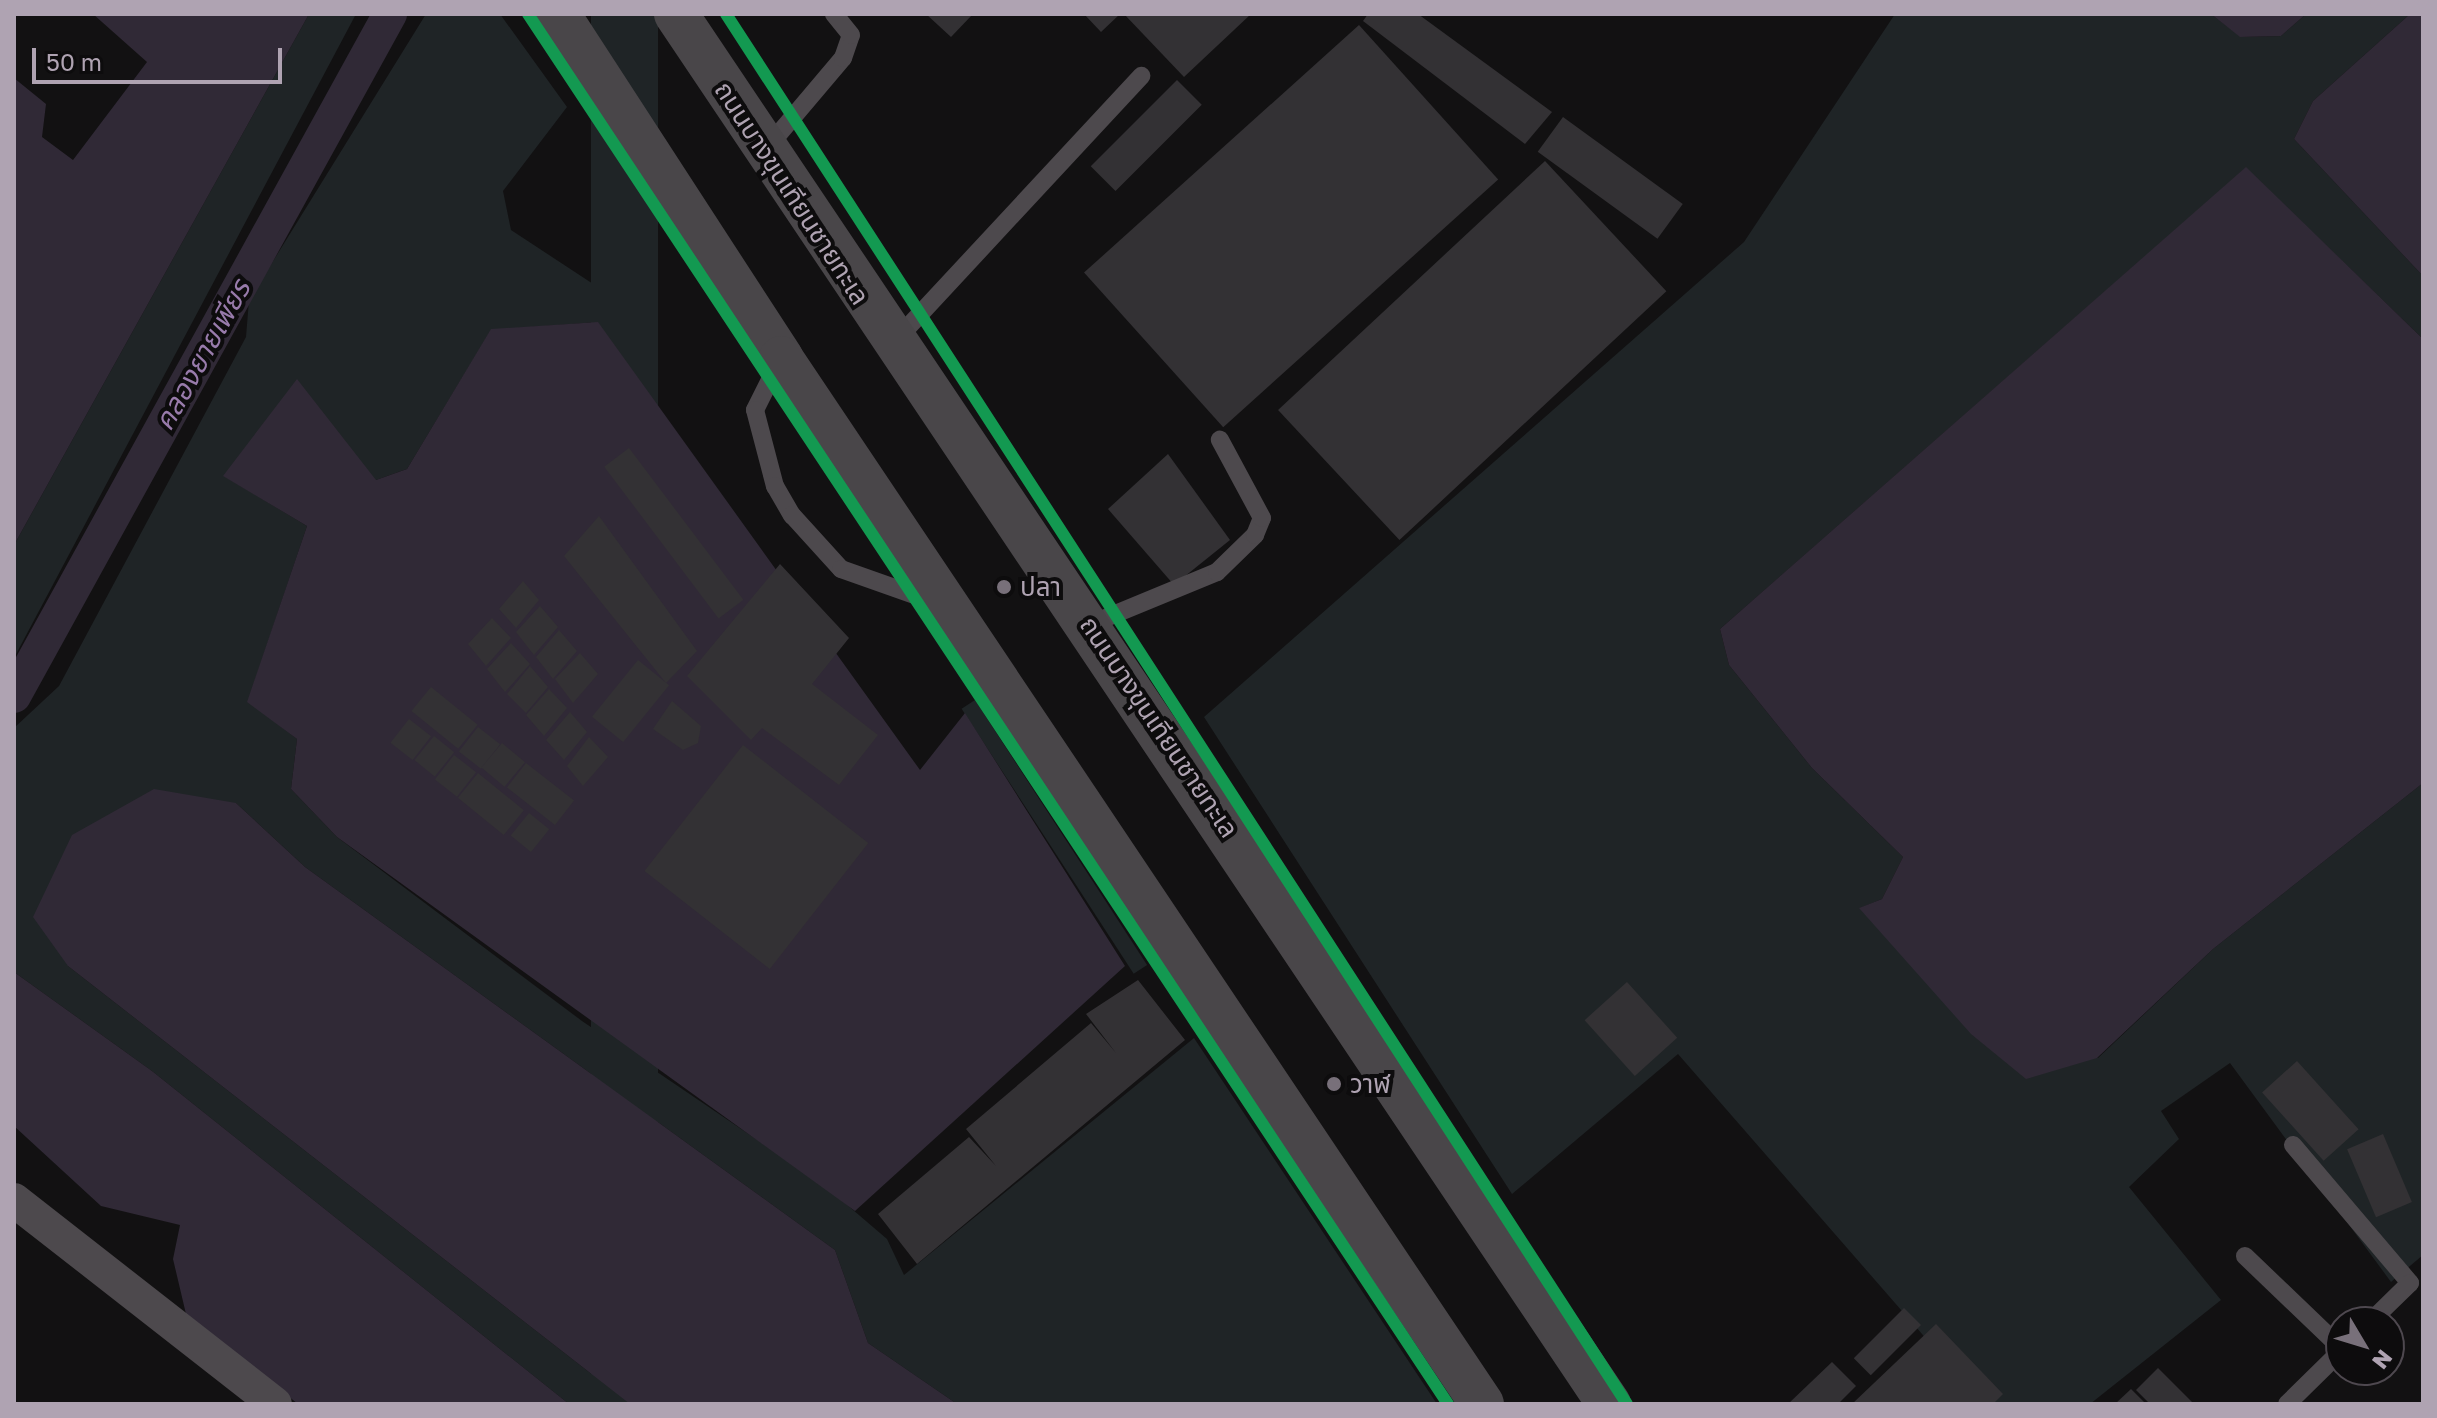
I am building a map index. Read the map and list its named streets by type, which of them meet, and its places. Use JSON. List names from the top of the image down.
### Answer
{
  "streets": {
    "main road": ["ถนนบางขุนเทียนชายทะเล"]
  },
  "water": ["คลองยายเพียร"],
  "places": ["ปลา", "วาฬ"],
  "scale_bar": "50 m",
  "north": "bottom right"
}
